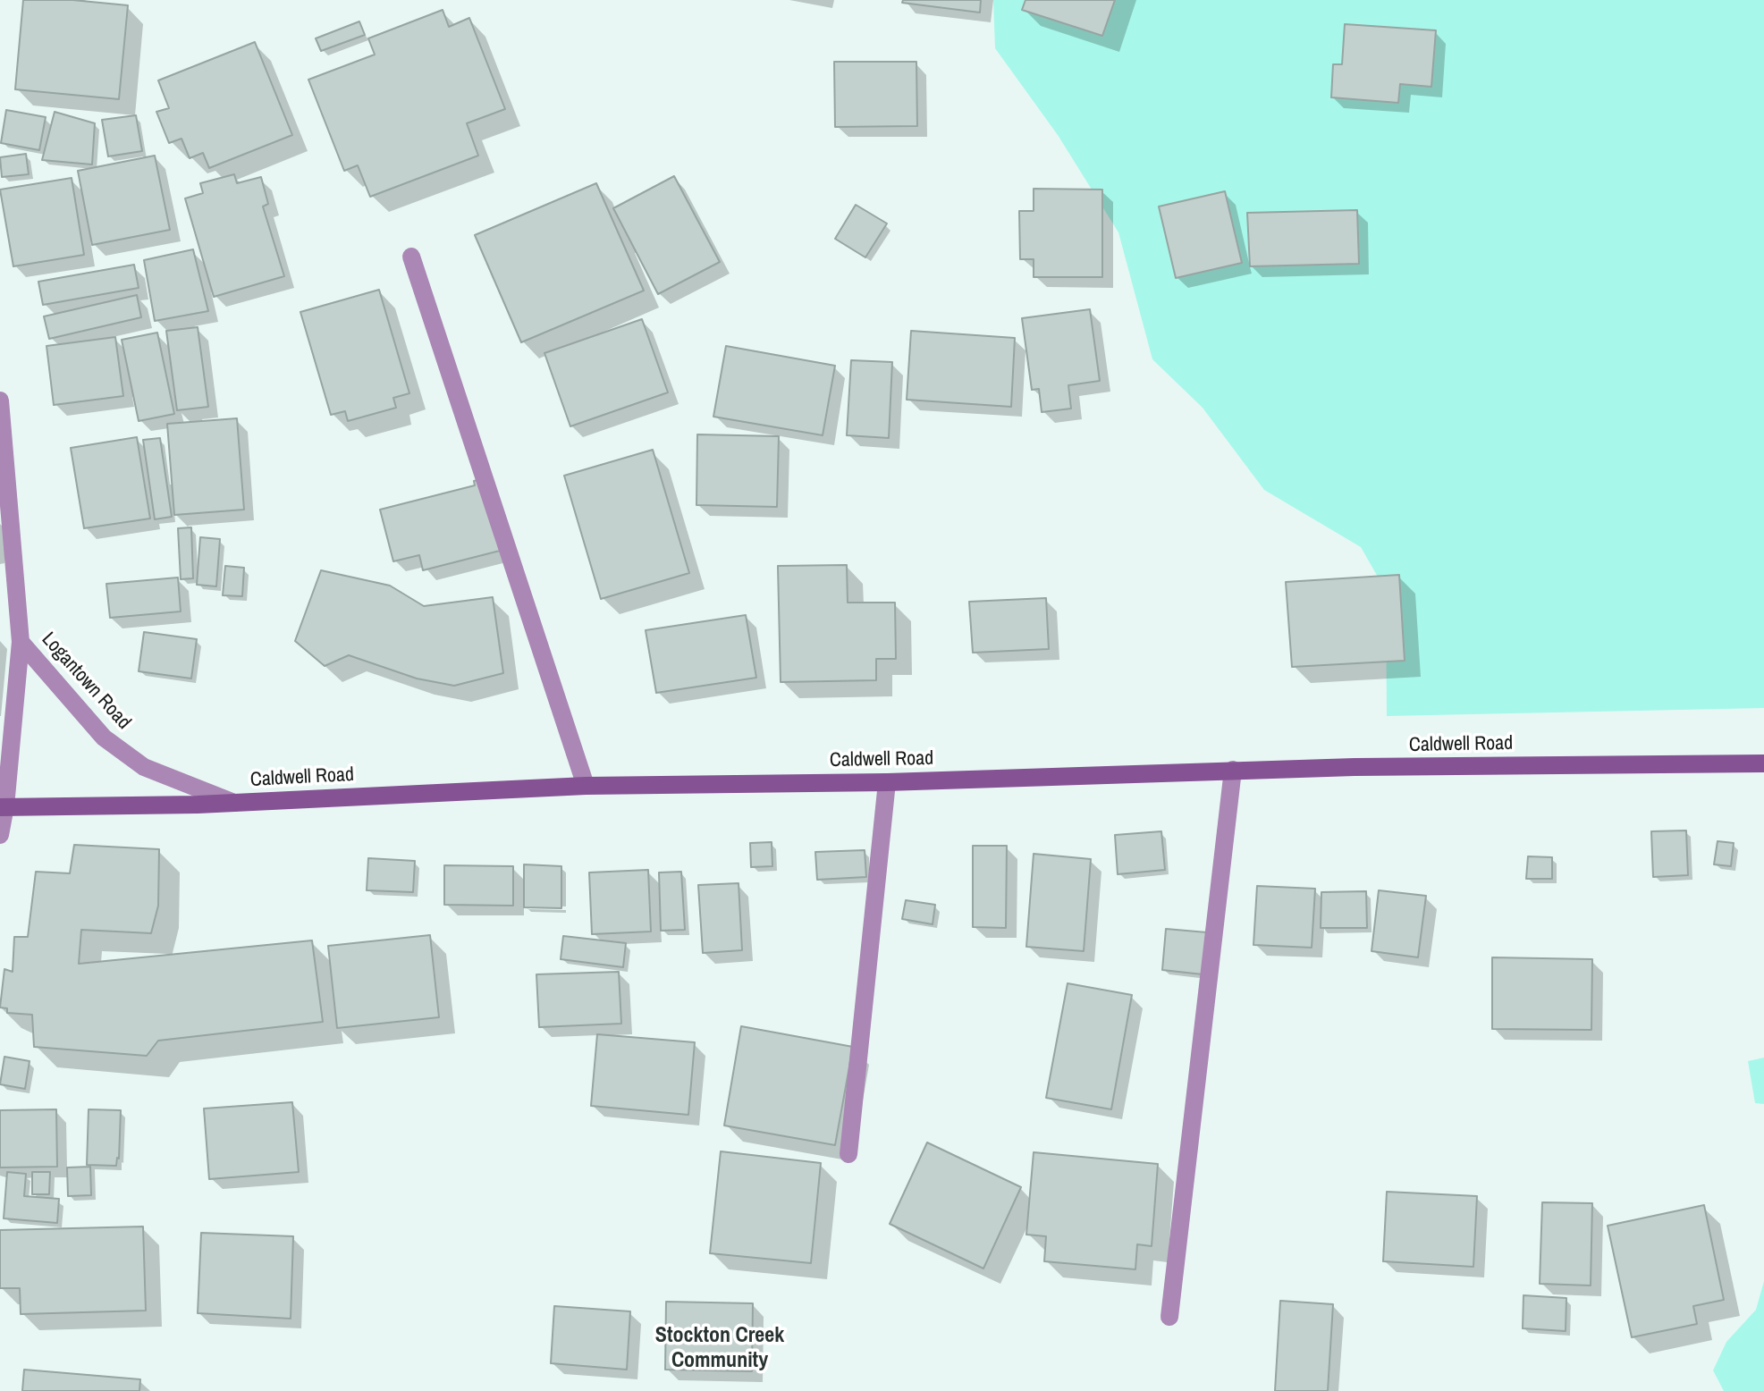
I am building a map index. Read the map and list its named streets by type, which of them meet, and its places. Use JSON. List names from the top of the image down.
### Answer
{
  "streets": {
    "main road": ["Caldwell Road"],
    "street": ["Logantown Road"]
  },
  "crossings": [
    ["Logantown Road", "Caldwell Road"]
  ],
  "districts": ["Stockton Creek Community"]
}
